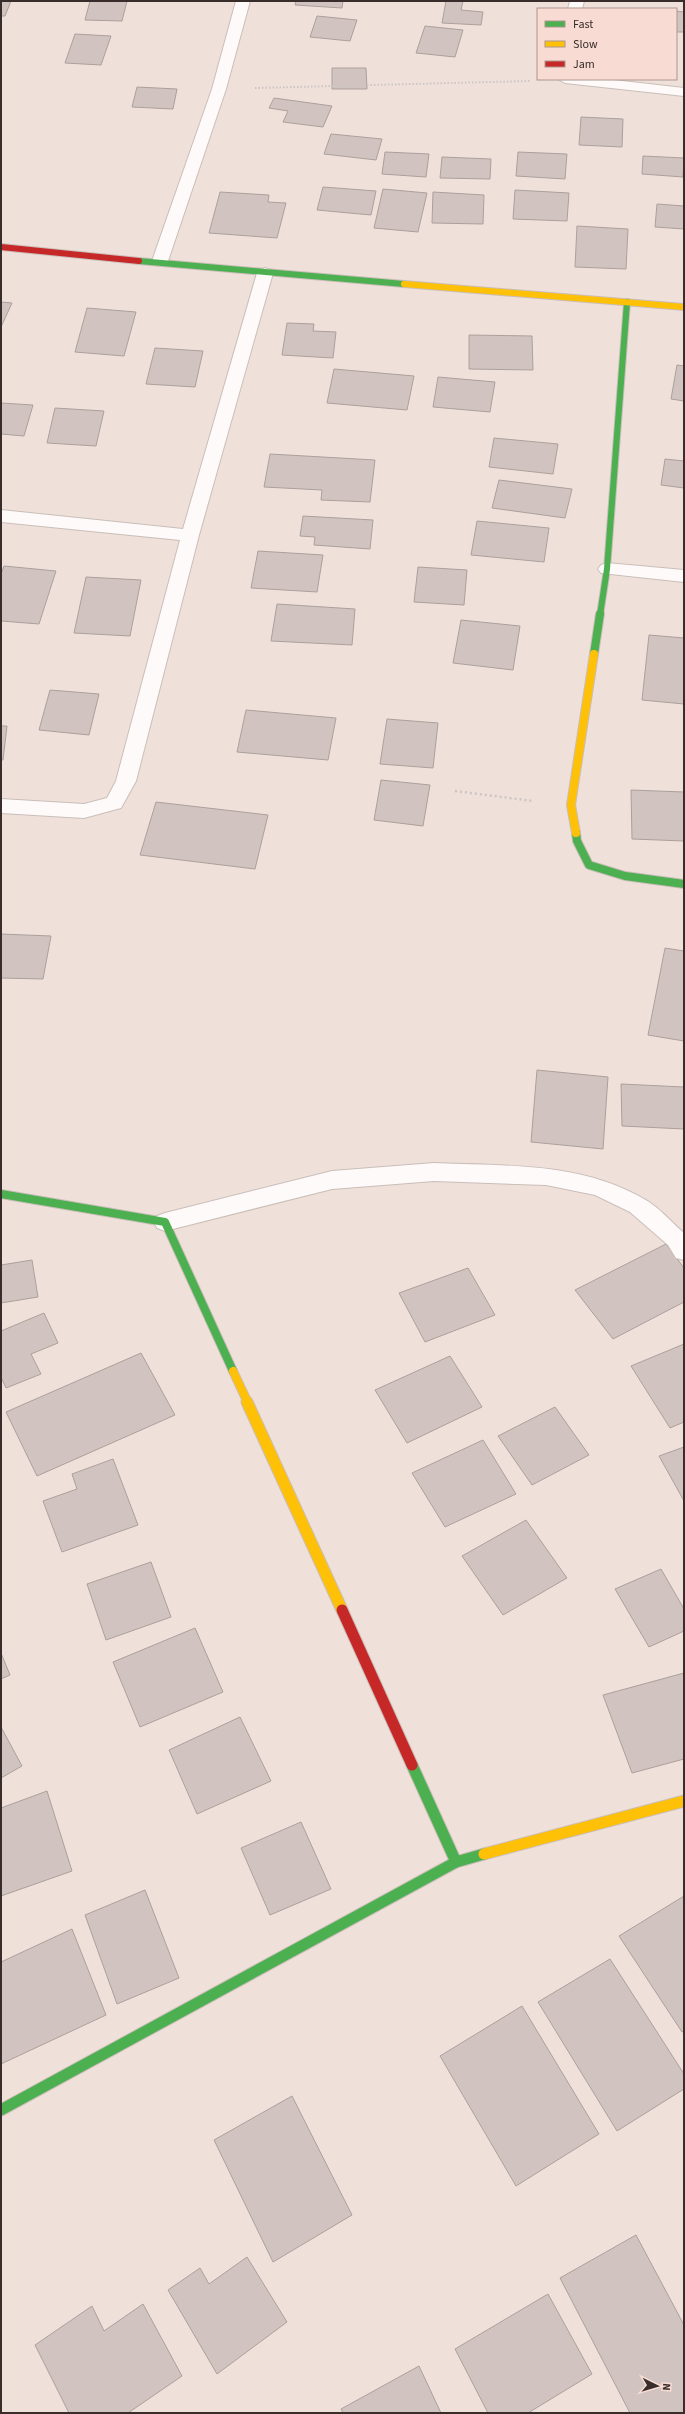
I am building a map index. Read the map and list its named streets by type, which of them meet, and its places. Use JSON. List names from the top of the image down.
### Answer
{
  "legend": ["Fast", "Slow", "Jam"],
  "north": "right"
}
